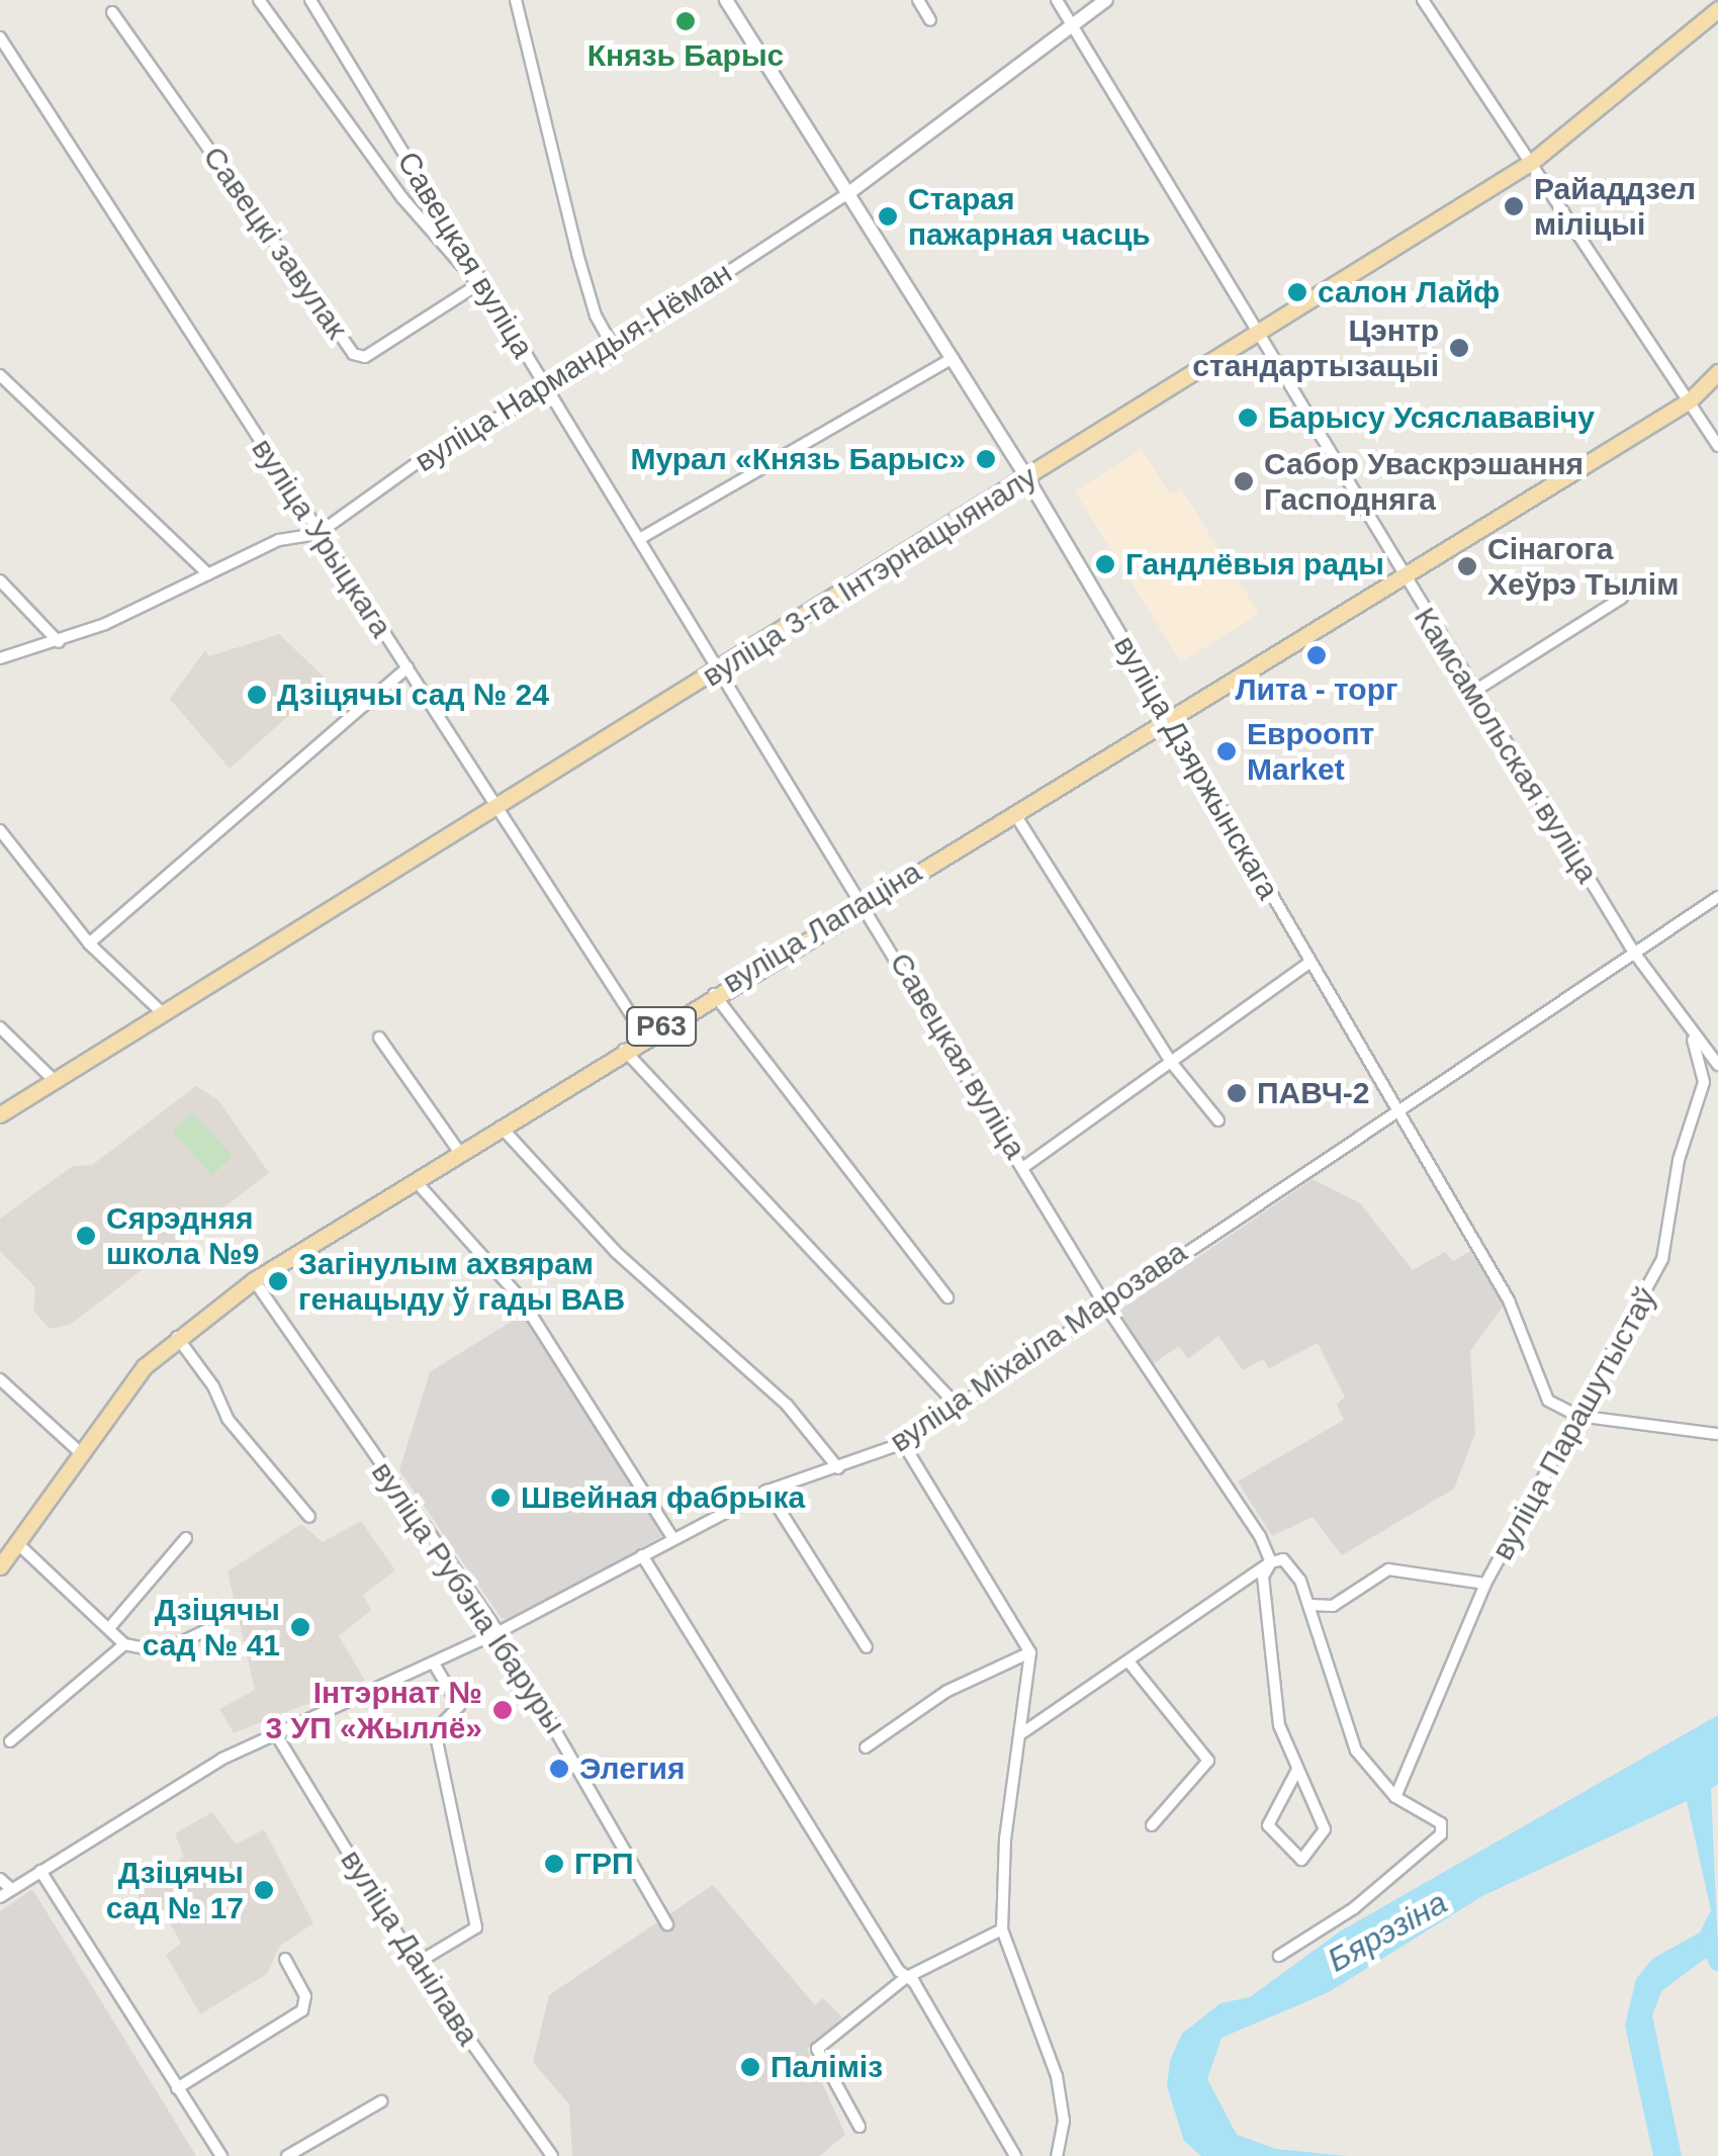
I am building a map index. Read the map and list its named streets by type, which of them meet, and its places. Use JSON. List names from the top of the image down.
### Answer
{
  "streets": {
    "main road": ["вуліца 3-га Інтэрнацыяналу", "вуліца Лапаціна", "Р63"],
    "street": [
      "Савецкі завулак",
      "Савецкая вуліца",
      "вуліца Нармандыя-Нёман",
      "вуліца Урыцкага",
      "Камсамольская вуліца",
      "вуліца Дзяржынскага",
      "вуліца Міхаіла Марозава",
      "вуліца Парашутыстаў",
      "вуліца Рубэна Ібаруры",
      "вуліца Данілава"
    ]
  },
  "crossings": [
    ["Савецкі завулак", "Савецкая вуліца"],
    ["Савецкая вуліца", "вуліца Нармандыя-Нёман"],
    ["Савецкая вуліца", "вуліца 3-га Інтэрнацыяналу"],
    ["Савецкая вуліца", "вуліца Лапаціна"],
    ["Савецкая вуліца", "вуліца Міхаіла Марозава"],
    ["Савецкая вуліца", "вуліца Парашутыстаў"],
    ["вуліца Нармандыя-Нёман", "вуліца Урыцкага"],
    ["вуліца Нармандыя-Нёман", "Камсамольская вуліца"],
    ["вуліца Нармандыя-Нёман", "вуліца Дзяржынскага"],
    ["вуліца Урыцкага", "вуліца 3-га Інтэрнацыяналу"],
    ["вуліца Урыцкага", "вуліца Лапаціна"],
    ["вуліца 3-га Інтэрнацыяналу", "Камсамольская вуліца"],
    ["вуліца 3-га Інтэрнацыяналу", "вуліца Дзяржынскага"],
    ["Камсамольская вуліца", "вуліца Лапаціна"],
    ["Камсамольская вуліца", "вуліца Міхаіла Марозава"],
    ["Камсамольская вуліца", "вуліца Парашутыстаў"],
    ["вуліца Дзяржынскага", "вуліца Лапаціна"],
    ["вуліца Дзяржынскага", "вуліца Міхаіла Марозава"],
    ["вуліца Дзяржынскага", "вуліца Парашутыстаў"],
    ["вуліца Лапаціна", "вуліца Рубэна Ібаруры"],
    ["вуліца Міхаіла Марозава", "вуліца Рубэна Ібаруры"],
    ["вуліца Міхаіла Марозава", "вуліца Данілава"]
  ],
  "water": ["Бярэзіна"],
  "places": [
    "Князь Барыс",
    "Райаддзел міліцыі",
    "Старая пажарная часць",
    "салон Лайф",
    "Цэнтр стандартызацыі",
    "Барысу Усяслававічу",
    "Мурал «Князь Барыс»",
    "Сабор Уваскрэшання Гасподняга",
    "Гандлёвыя рады",
    "Сінагога Хеўрэ Тылім",
    "Лита - торг",
    "Дзіцячы сад № 24",
    "Евроопт Market",
    "ПАВЧ-2",
    "Сярэдняя школа №9",
    "Загінулым ахвярам генацыду ў гады ВАВ",
    "Швейная фабрыка",
    "Дзіцячы сад № 41",
    "Інтэрнат № 3 УП «Жыллё»",
    "Элегия",
    "ГРП",
    "Дзіцячы сад № 17",
    "Паліміз"
  ]
}
